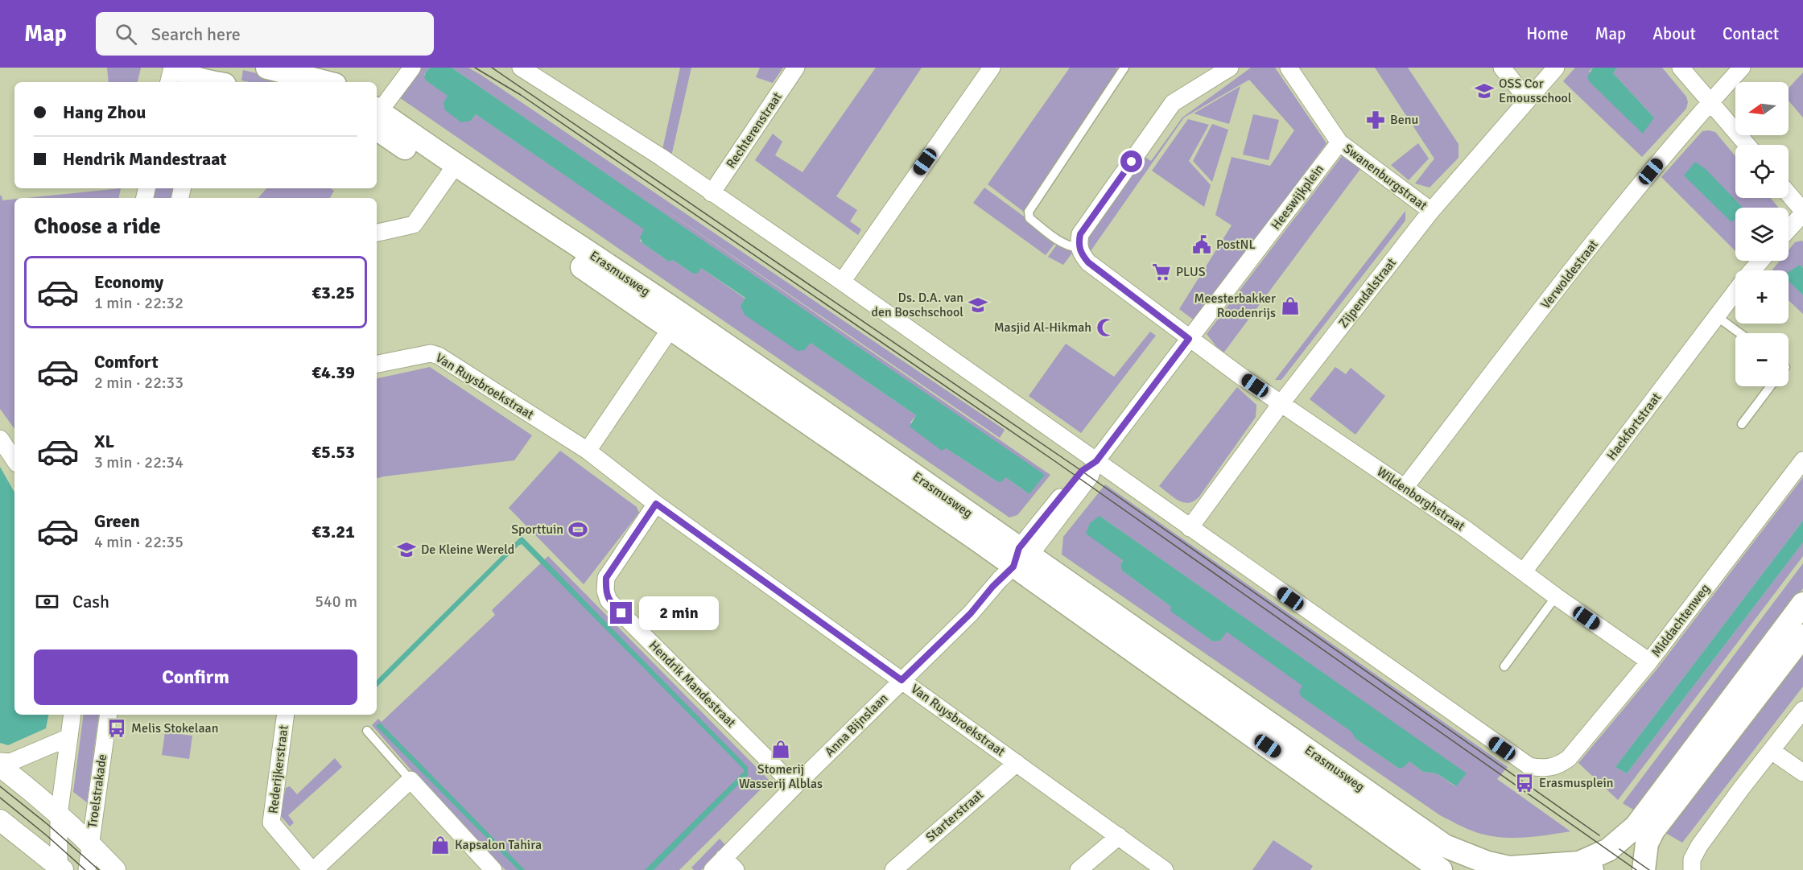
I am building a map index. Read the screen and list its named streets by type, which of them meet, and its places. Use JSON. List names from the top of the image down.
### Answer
{
  "streets": {
    "main road": ["Erasmusweg"],
    "street": [
      "Rechterenstraat",
      "Swanenburgstraat",
      "Heeswijkplein",
      "Verwoldestraat",
      "Zijpendalstraat",
      "Van Ruysbroekstraat",
      "Hackfortstraat",
      "Wildenborghstraat",
      "Middachtenweg",
      "Hendrik Mandestraat",
      "Anna Bijnslaan",
      "Rederijkerstraat",
      "Troelstrakade",
      "Starterstraat"
    ]
  },
  "crossings": [
    ["Swanenburgstraat", "Heeswijkplein"],
    ["Swanenburgstraat", "Zijpendalstraat"],
    ["Heeswijkplein", "Wildenborghstraat"],
    ["Heeswijkplein", "Anna Bijnslaan"],
    ["Erasmusweg", "Anna Bijnslaan"],
    ["Verwoldestraat", "Wildenborghstraat"],
    ["Zijpendalstraat", "Wildenborghstraat"],
    ["Zijpendalstraat", "Middachtenweg"],
    ["Van Ruysbroekstraat", "Hendrik Mandestraat"],
    ["Van Ruysbroekstraat", "Anna Bijnslaan"],
    ["Van Ruysbroekstraat", "Starterstraat"],
    ["Hackfortstraat", "Wildenborghstraat"],
    ["Wildenborghstraat", "Middachtenweg"],
    ["Hendrik Mandestraat", "Anna Bijnslaan"]
  ],
  "places": {
    "school or university": ["OSS Cor Emousschool", "Ds. D.A. van den Boschschool", "De Kleine Wereld"],
    "pharmacy": ["Benu"],
    "public building": ["PostNL"],
    "supermarket": ["PLUS"],
    "shop": ["Meesterbakker Roodenrijs", "Stomerij Wasserij Alblas", "Kapsalon Tahira"],
    "mosque": ["Masjid Al-Hikmah"],
    "sports": ["Sporttuin"],
    "bus stop": ["Melis Stokelaan", "Erasmusplein"]
  },
  "north": "left",
  "page": {
    "header": "Map",
    "search": "Search here",
    "nav": [
      "Home",
      "Map",
      "About",
      "Contact"
    ],
    "map_buttons": ["+", "−"],
    "banner": ["Hang Zhou", "Hendrik Mandestraat"],
    "heading": "Choose a ride",
    "list": [
      {
        "name": "Economy",
        "note": "1 min · 22:32",
        "value": "€3.25"
      },
      {
        "name": "Comfort",
        "note": "2 min · 22:33",
        "value": "€4.39"
      },
      {
        "name": "XL",
        "note": "3 min · 22:34",
        "value": "€5.53"
      },
      {
        "name": "Green",
        "note": "4 min · 22:35",
        "value": "€3.21"
      }
    ],
    "pay": ["Cash", "540 m"],
    "bubble": "2 min",
    "buttons": "Confirm"
  }
}
